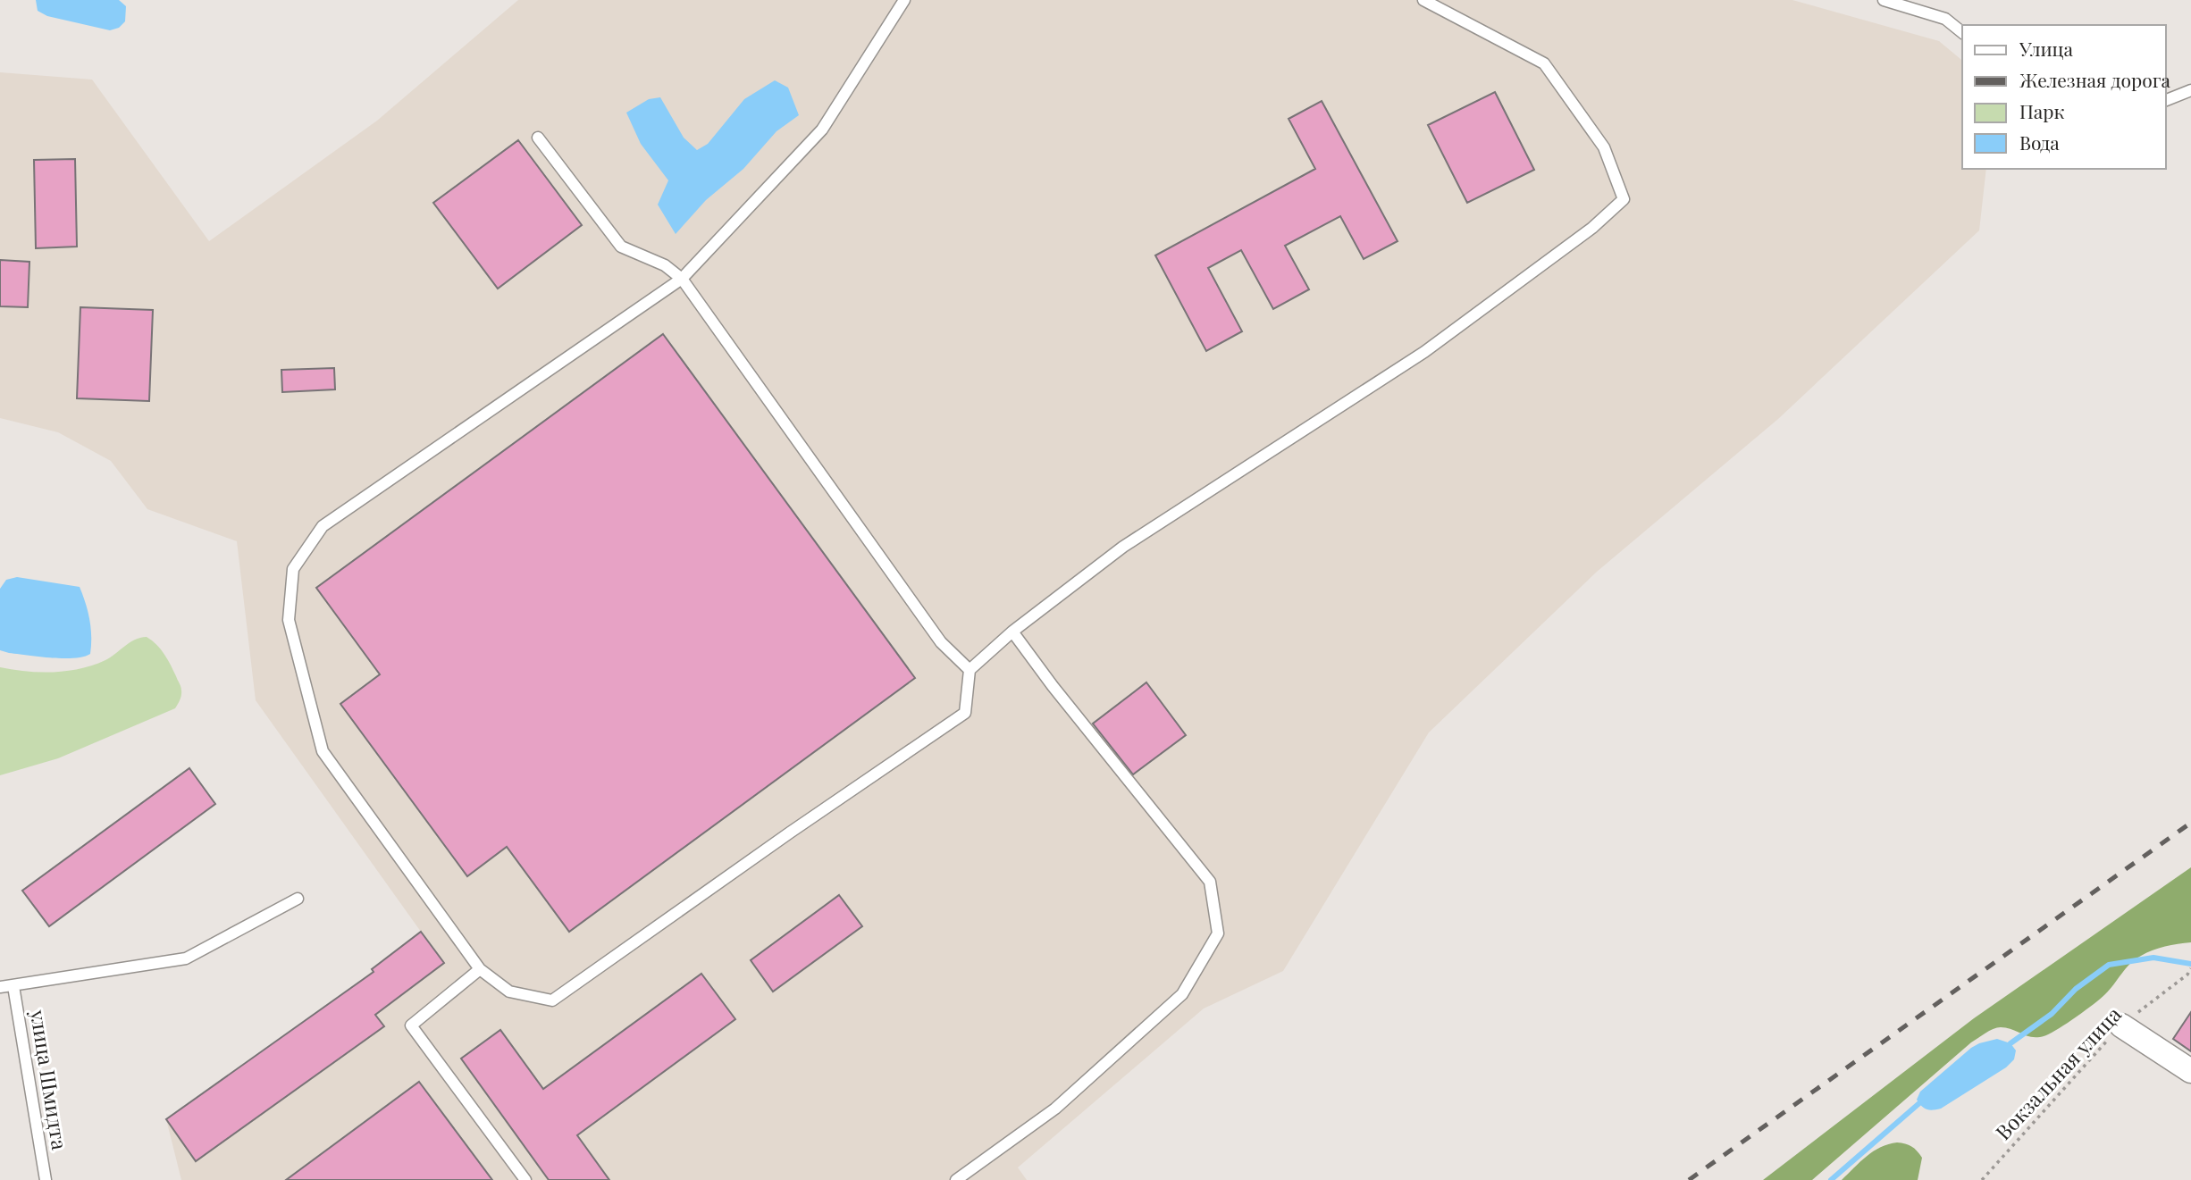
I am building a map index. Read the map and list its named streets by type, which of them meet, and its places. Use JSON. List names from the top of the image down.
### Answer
{
  "streets": {
    "lane": ["улица Шмидта"],
    "path": ["Вокзальная улица"]
  },
  "legend": [
    "Улица",
    "Железная дорога",
    "Парк",
    "Вода"
  ]
}
